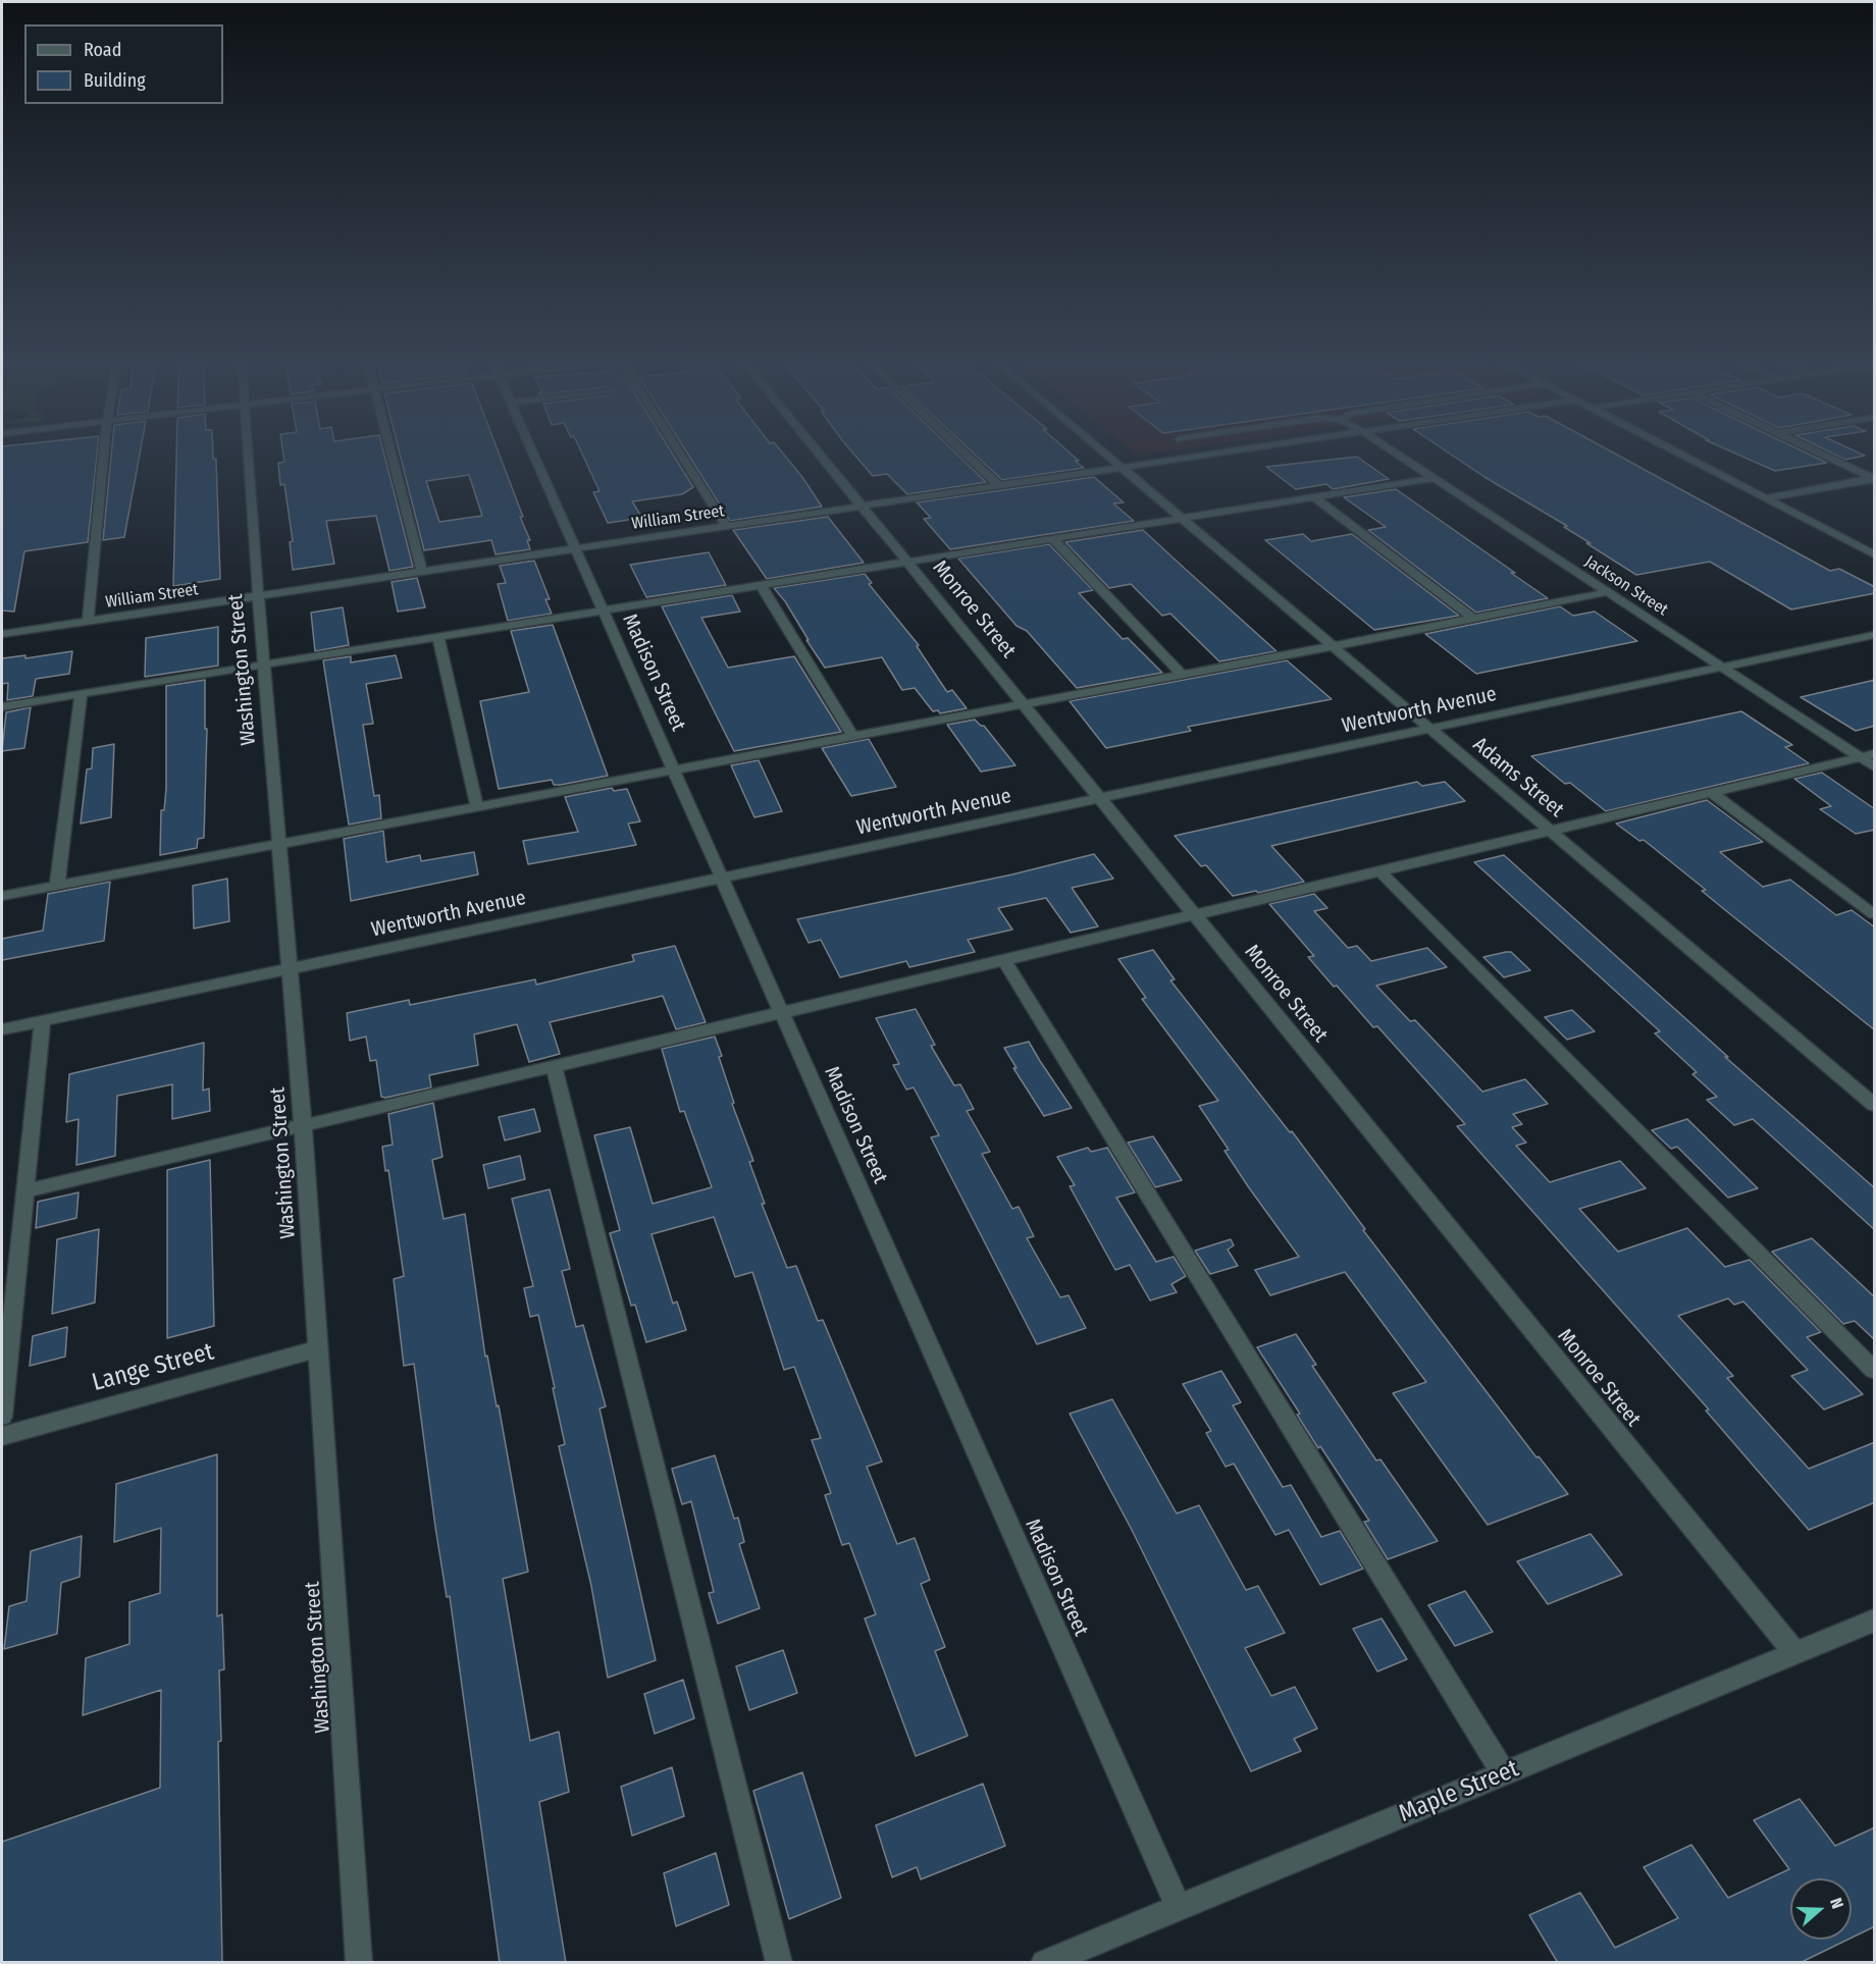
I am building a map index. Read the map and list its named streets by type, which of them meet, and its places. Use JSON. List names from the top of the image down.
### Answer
{
  "streets": {
    "street": [
      "William Street",
      "Jackson Street",
      "Monroe Street",
      "Washington Street",
      "Madison Street",
      "Wentworth Avenue",
      "Adams Street",
      "Lange Street",
      "Maple Street"
    ]
  },
  "crossings": [
    ["William Street", "Monroe Street"],
    ["William Street", "Washington Street"],
    ["William Street", "Madison Street"],
    ["William Street", "Adams Street"],
    ["Jackson Street", "Wentworth Avenue"],
    ["Monroe Street", "Wentworth Avenue"],
    ["Monroe Street", "Maple Street"],
    ["Washington Street", "Wentworth Avenue"],
    ["Washington Street", "Lange Street"],
    ["Madison Street", "Wentworth Avenue"],
    ["Madison Street", "Maple Street"],
    ["Wentworth Avenue", "Adams Street"]
  ],
  "legend": ["Road", "Building"],
  "north": "right"
}
